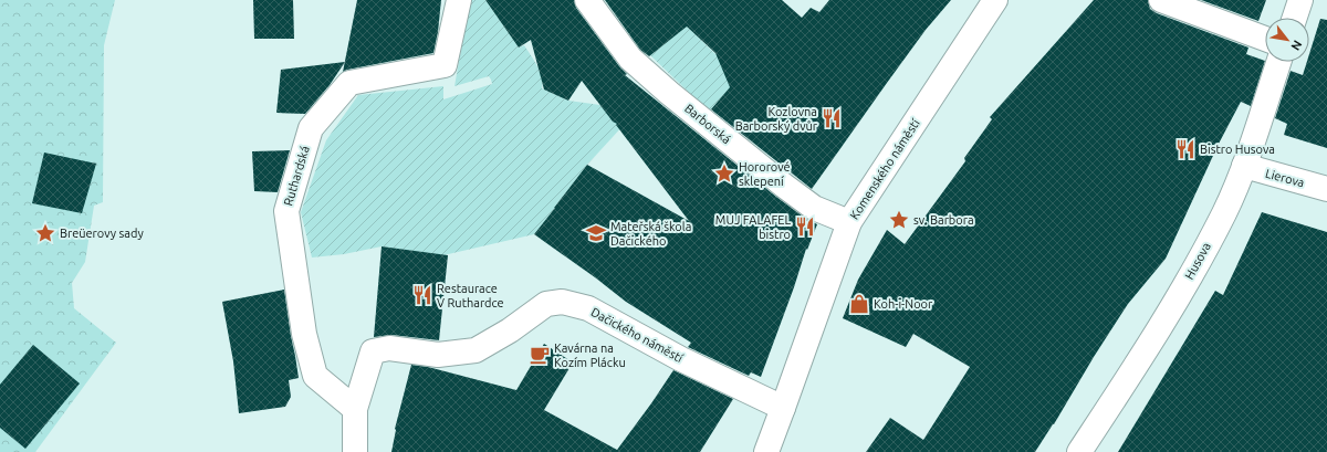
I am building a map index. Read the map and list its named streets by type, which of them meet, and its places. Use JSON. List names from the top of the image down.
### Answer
{
  "streets": {
    "street": [
      "Barborská",
      "Komenského náměstí",
      "Ruthardská",
      "Lierova",
      "Husova",
      "Dačického náměstí"
    ]
  },
  "crossings": [
    ["Barborská", "Komenského náměstí"],
    ["Komenského náměstí", "Dačického náměstí"],
    ["Ruthardská", "Dačického náměstí"],
    ["Lierova", "Husova"]
  ],
  "places": {
    "restaurant": [
      "Kozlovna Barborský dvůr",
      "Bistro Husova",
      "MUJ FALAFEL bistro",
      "Restaurace V Ruthardce"
    ],
    "place": ["Hororové sklepení", "sv. Barbora", "Breüerovy sady"],
    "school or university": ["Mateřská škola Dačického"],
    "shop": ["Koh-i-Noor"],
    "cafe": ["Kavárna na Kozím Plácku"]
  },
  "north": "bottom right"
}
